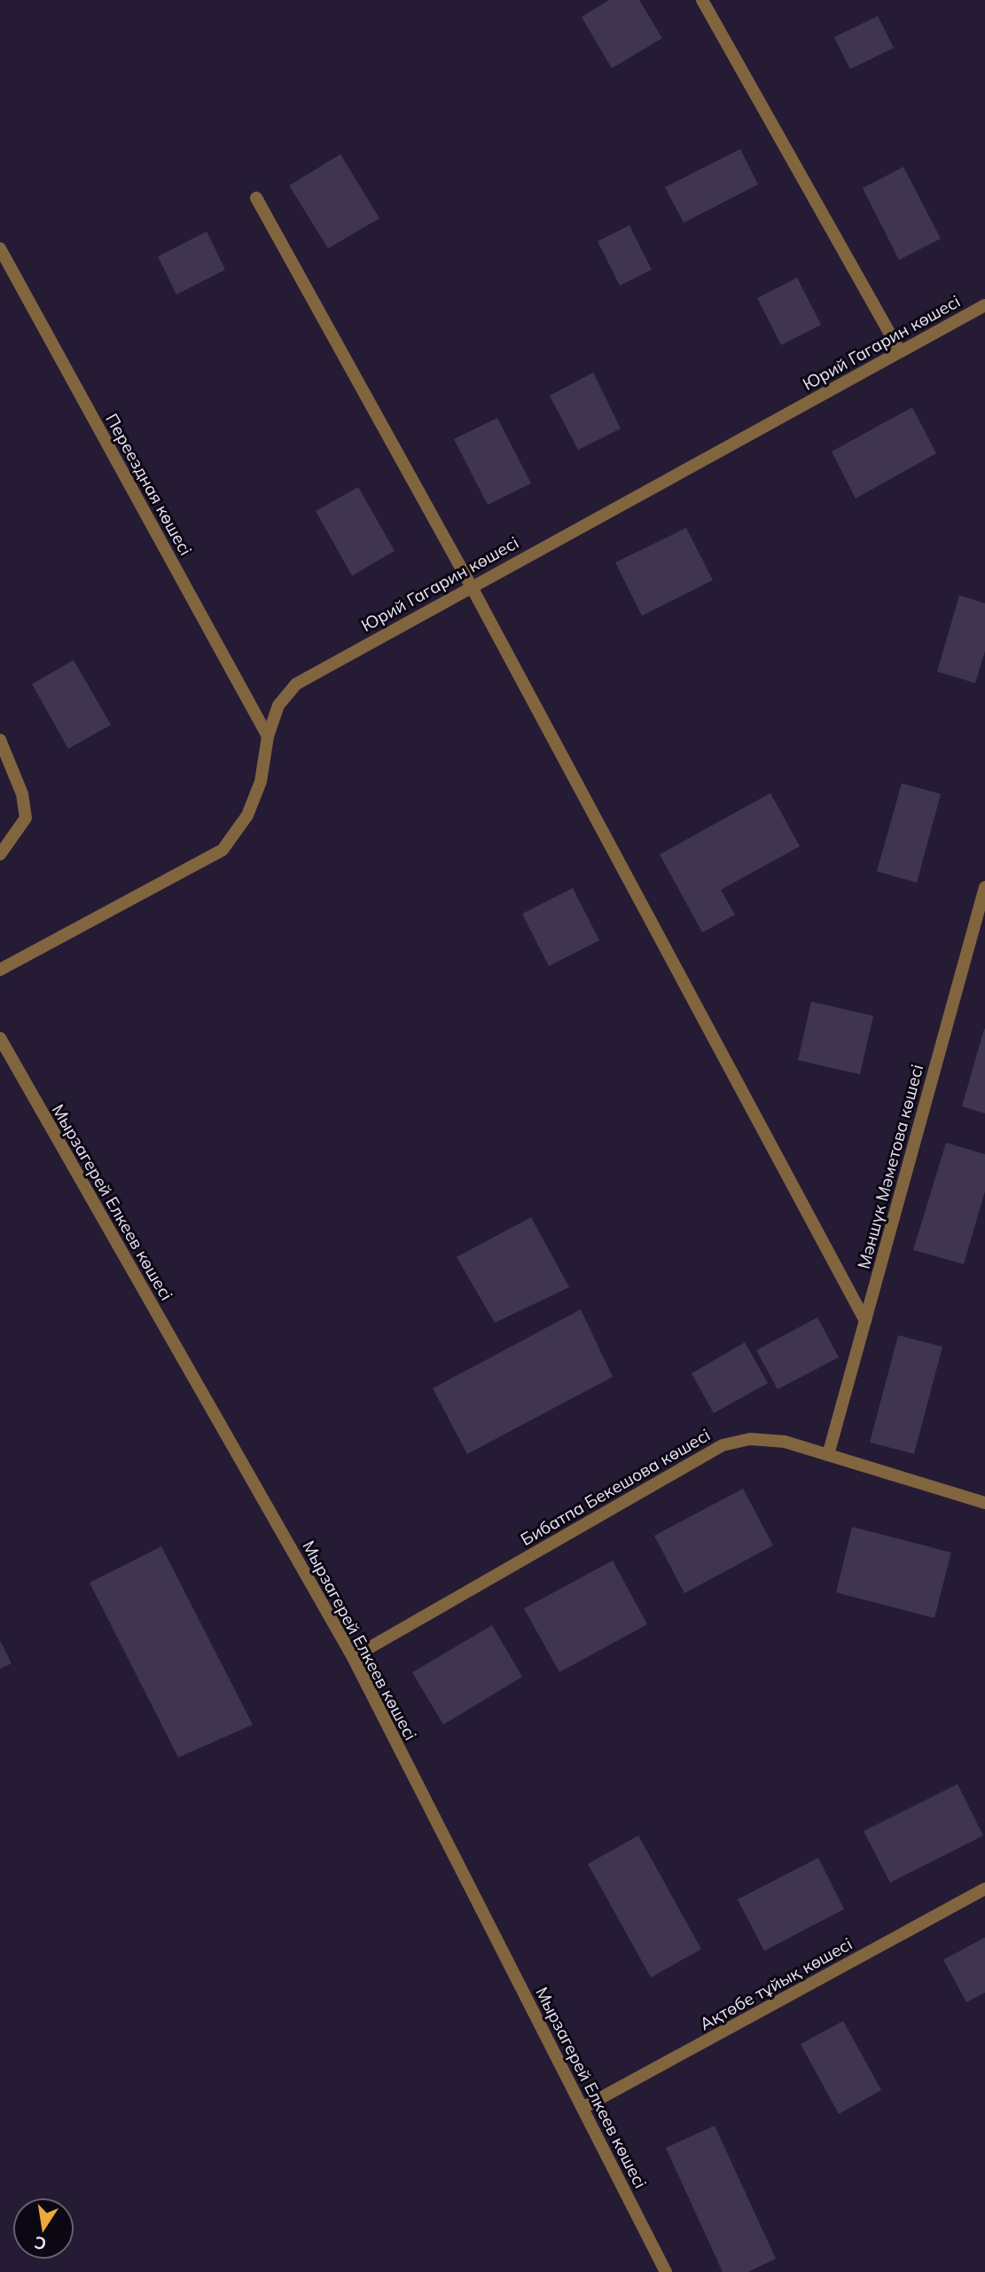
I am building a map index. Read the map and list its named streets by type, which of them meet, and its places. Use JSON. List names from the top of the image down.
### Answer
{
  "streets": {
    "street": [
      "Юрий Гагарин көшесі",
      "Переездная көшесі",
      "Мәншүк Мәметова көшесі",
      "Мырзагерей Елкеев көшесі",
      "Бибатпа Бекешова көшесі",
      "Ақтөбе тұйық көшесі"
    ]
  },
  "crossings": [
    ["Юрий Гагарин көшесі", "Переездная көшесі"],
    ["Мәншүк Мәметова көшесі", "Бибатпа Бекешова көшесі"],
    ["Мырзагерей Елкеев көшесі", "Бибатпа Бекешова көшесі"],
    ["Мырзагерей Елкеев көшесі", "Ақтөбе тұйық көшесі"]
  ],
  "north": "bottom"
}
